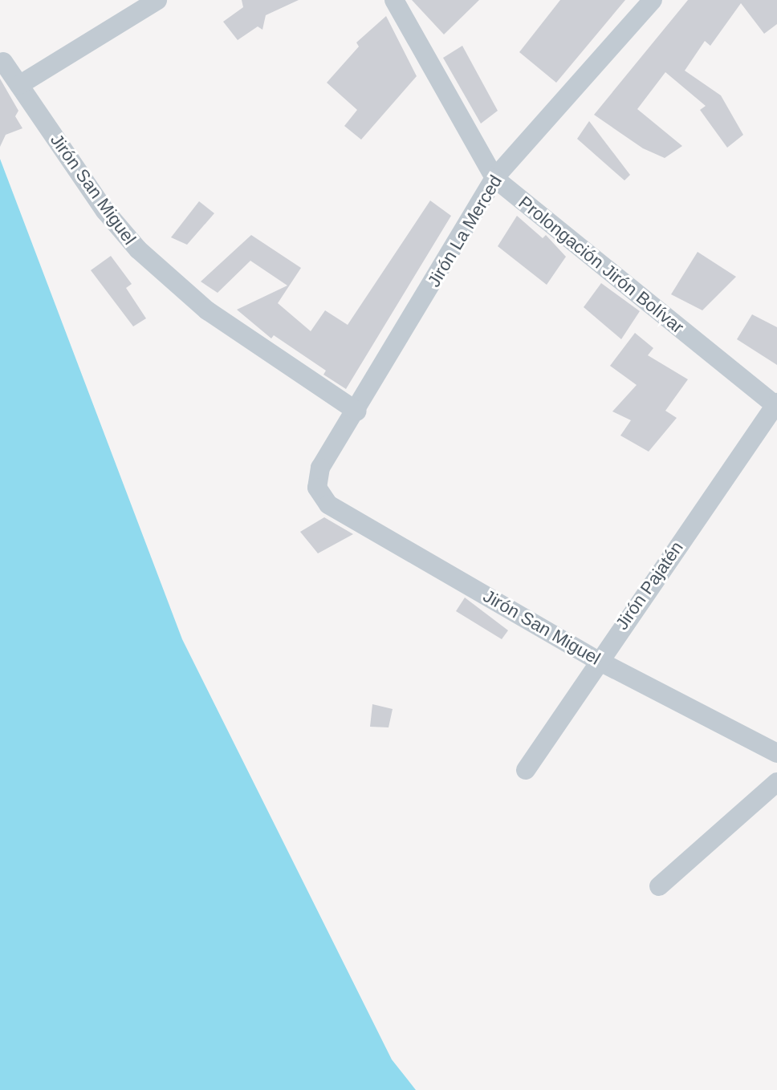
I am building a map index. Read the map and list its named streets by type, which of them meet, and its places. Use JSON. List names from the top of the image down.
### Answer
{
  "streets": {
    "street": [
      "Jirón San Miguel",
      "Jirón La Merced",
      "Prolongación Jirón Bolívar",
      "Jirón Pajatén"
    ]
  },
  "crossings": [
    ["Jirón San Miguel", "Jirón La Merced"],
    ["Jirón San Miguel", "Jirón Pajatén"],
    ["Jirón La Merced", "Prolongación Jirón Bolívar"],
    ["Prolongación Jirón Bolívar", "Jirón Pajatén"]
  ]
}
